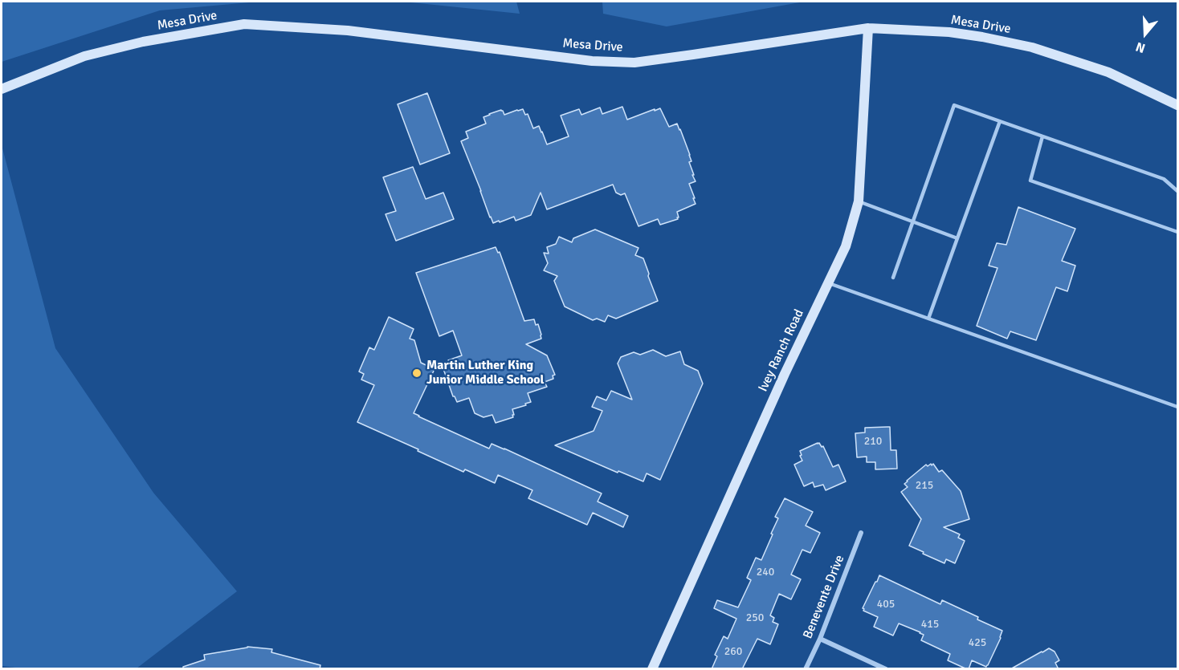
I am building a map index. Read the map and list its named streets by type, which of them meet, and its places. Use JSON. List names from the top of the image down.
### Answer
{
  "streets": {
    "main road": ["Mesa Drive", "Ivey Ranch Road"],
    "street": ["Benevente Drive"]
  },
  "crossings": [
    ["Mesa Drive", "Ivey Ranch Road"]
  ],
  "places": ["Martin Luther King Junior Middle School"],
  "house_numbers": [
    "210",
    "215",
    "240",
    "405",
    "250",
    "415",
    "425",
    "260"
  ],
  "north": "bottom"
}
